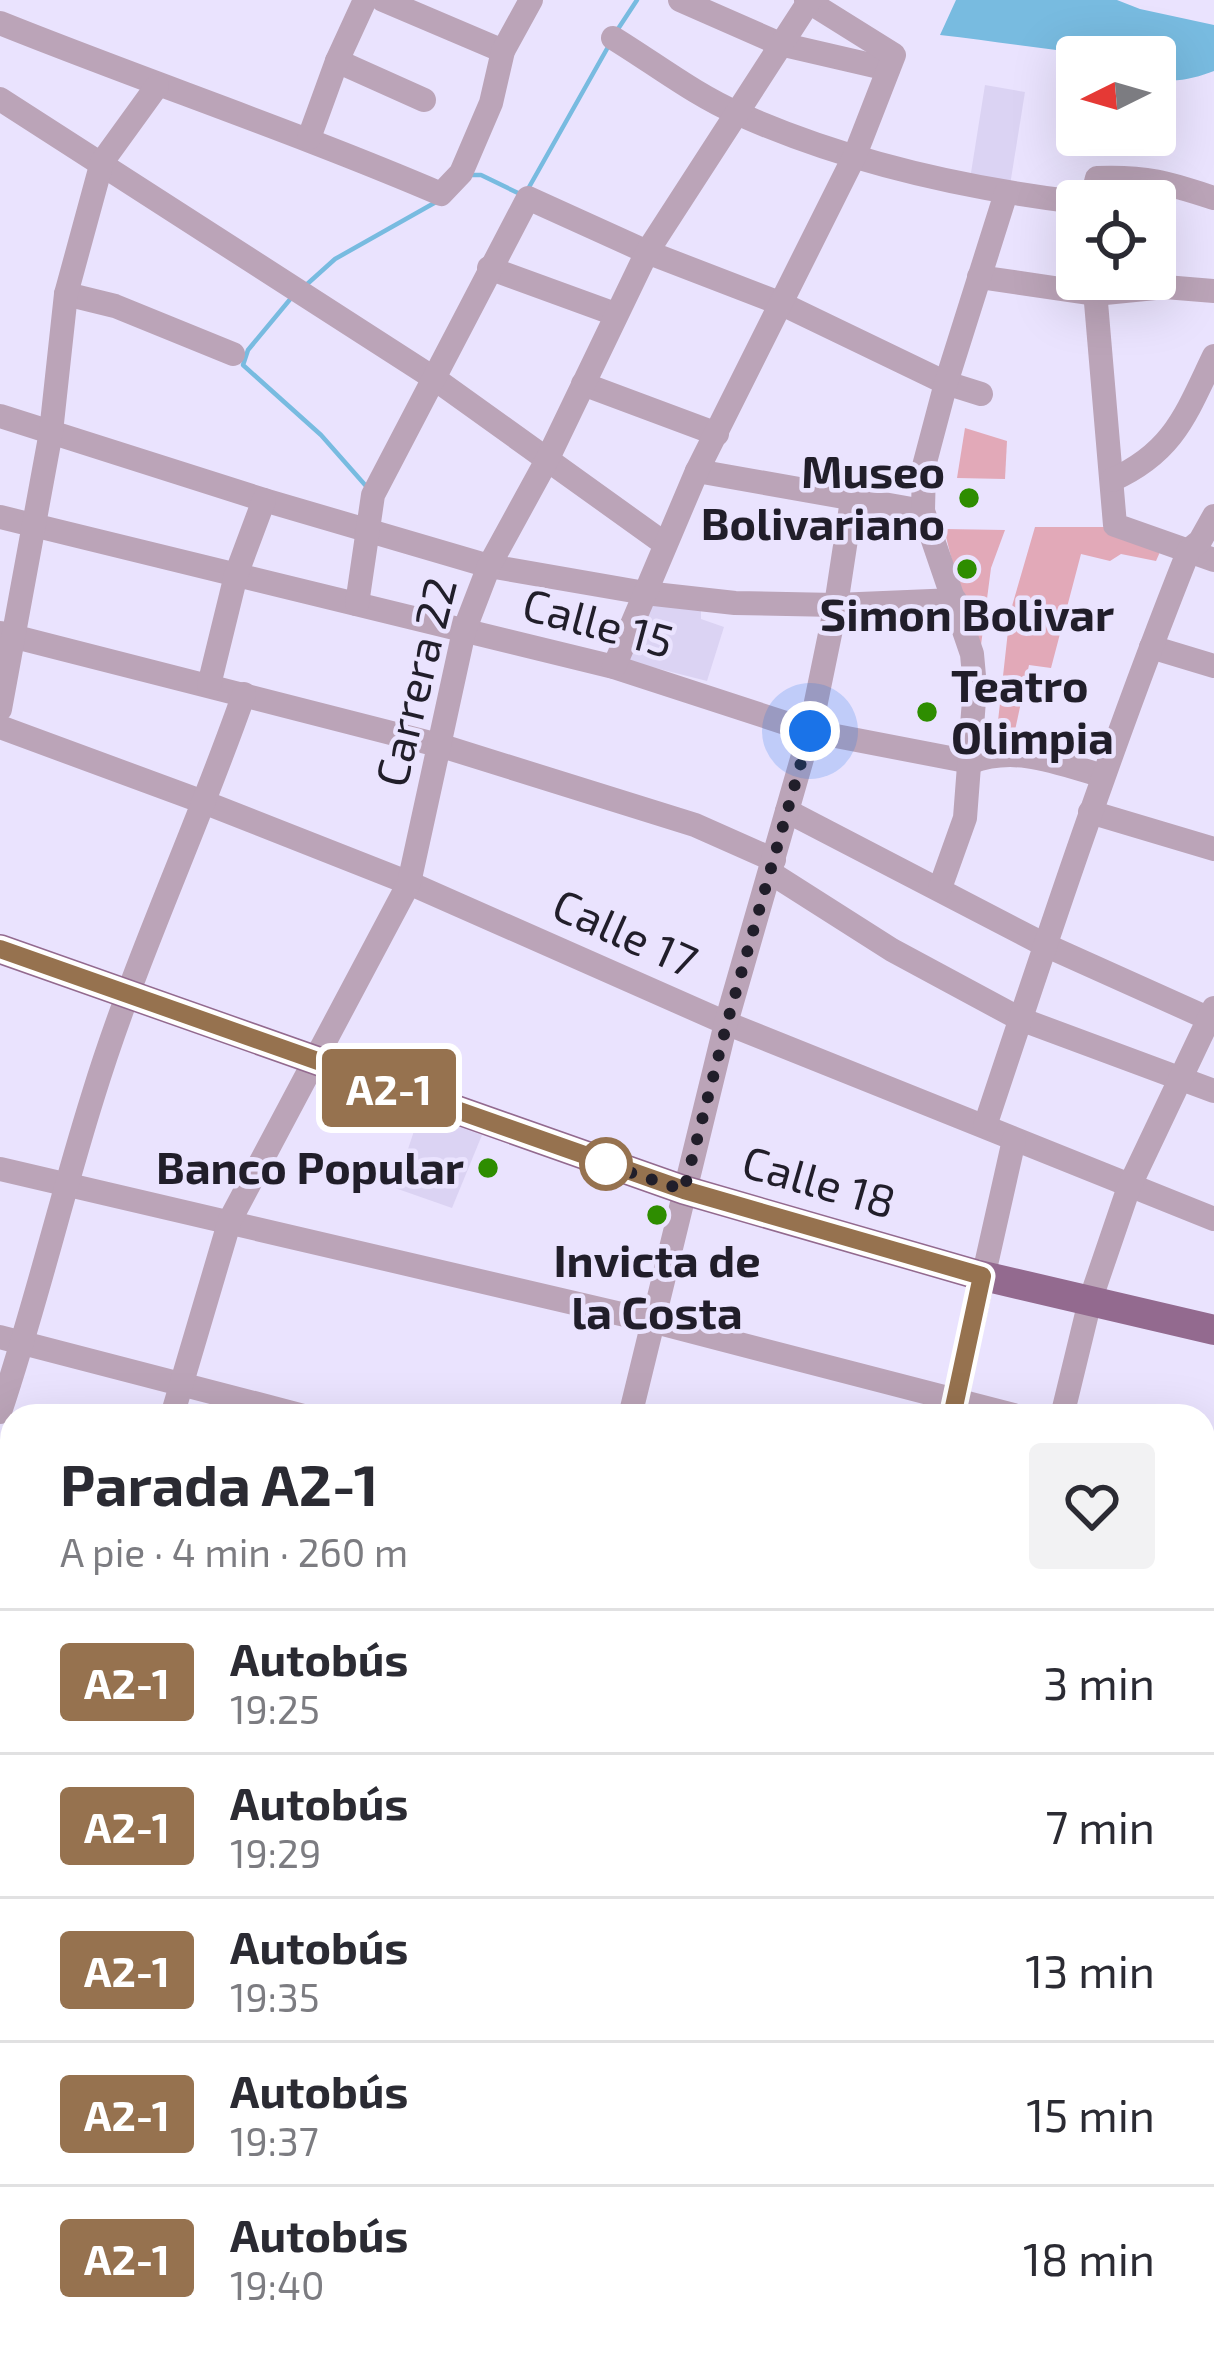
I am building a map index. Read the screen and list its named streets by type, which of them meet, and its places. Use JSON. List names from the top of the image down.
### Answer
{
  "streets": {
    "main road": ["Calle 18"],
    "street": ["Calle 15", "Carrera 22", "Calle 17"]
  },
  "crossings": [
    ["Calle 15", "Carrera 22"],
    ["Carrera 22", "Calle 17"],
    ["Carrera 22", "Calle 18"]
  ],
  "places": [
    "Museo Bolivariano",
    "Simon Bolivar",
    "Teatro Olimpia",
    "Banco Popular",
    "Invicta de la Costa"
  ],
  "lines": ["bus line A2-1"],
  "north": "left",
  "page": {
    "on_map": "A2-1",
    "heading": ["Parada A2-1", "A pie · 4 min · 260 m"],
    "list": [
      {
        "mark": "A2-1",
        "name": "Autobús",
        "note": "19:25",
        "value": "3 min"
      },
      {
        "mark": "A2-1",
        "name": "Autobús",
        "note": "19:29",
        "value": "7 min"
      },
      {
        "mark": "A2-1",
        "name": "Autobús",
        "note": "19:35",
        "value": "13 min"
      },
      {
        "mark": "A2-1",
        "name": "Autobús",
        "note": "19:37",
        "value": "15 min"
      },
      {
        "mark": "A2-1",
        "name": "Autobús",
        "note": "19:40",
        "value": "18 min"
      }
    ]
  }
}
